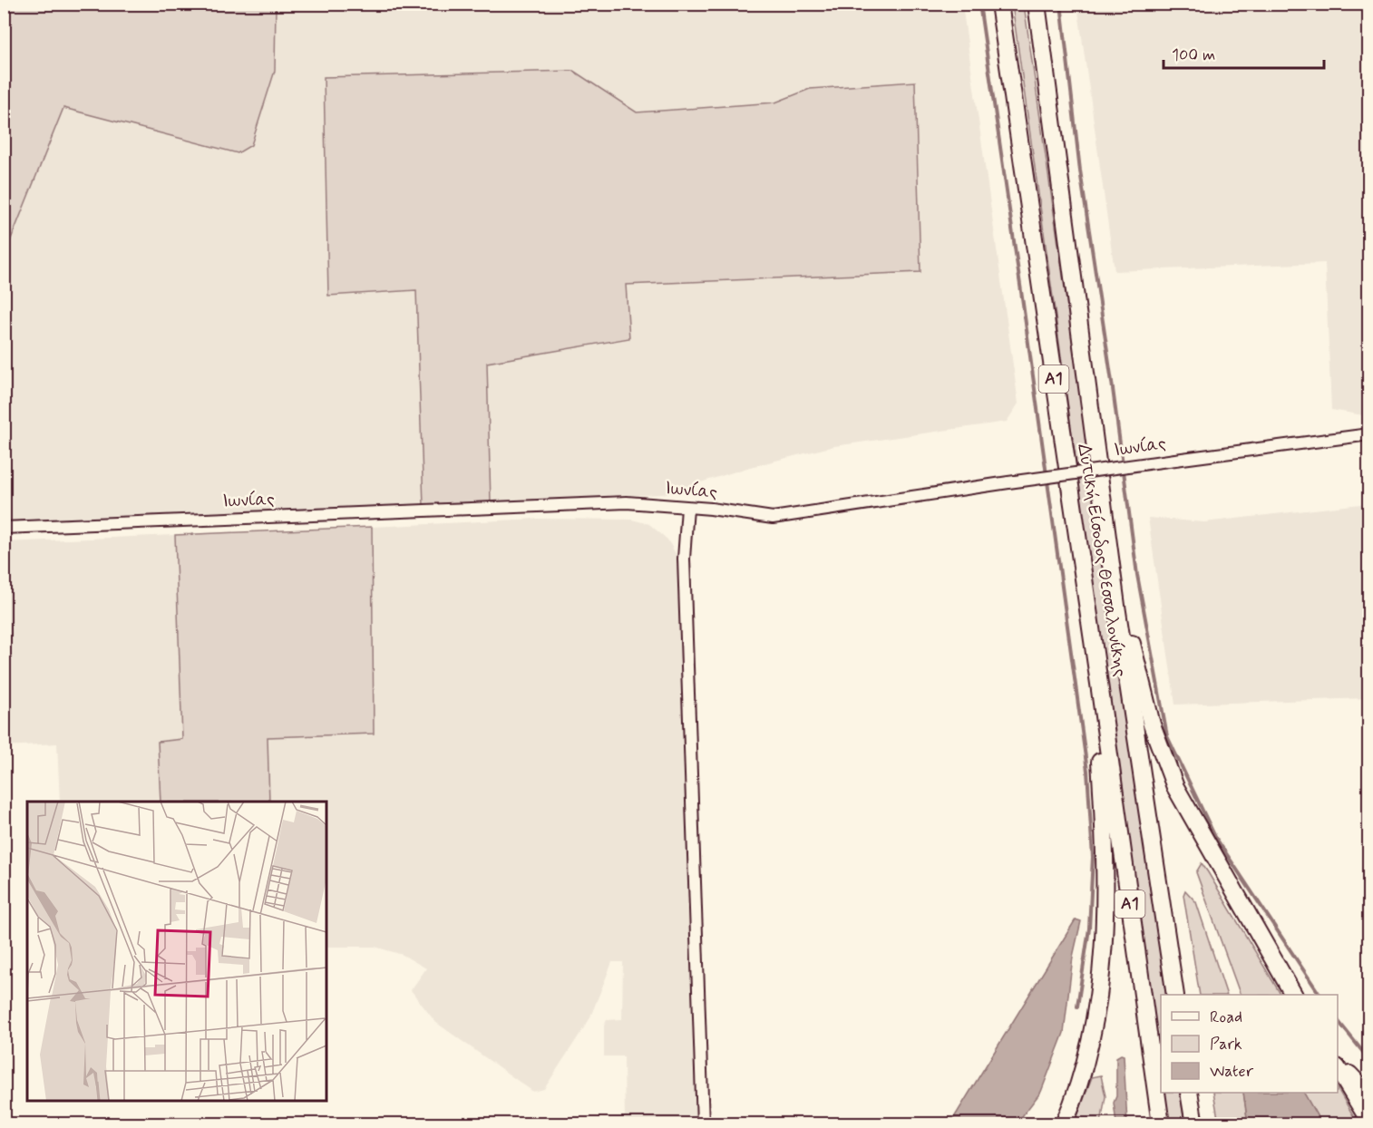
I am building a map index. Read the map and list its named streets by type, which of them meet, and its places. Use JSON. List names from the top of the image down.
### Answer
{
  "streets": {
    "highway": ["Α1", "Δυτική Είσοδος Θεσσαλονίκης"],
    "street": ["Ιωνίας"]
  },
  "legend": ["Road", "Park", "Water"],
  "scale_bar": "100 m"
}
